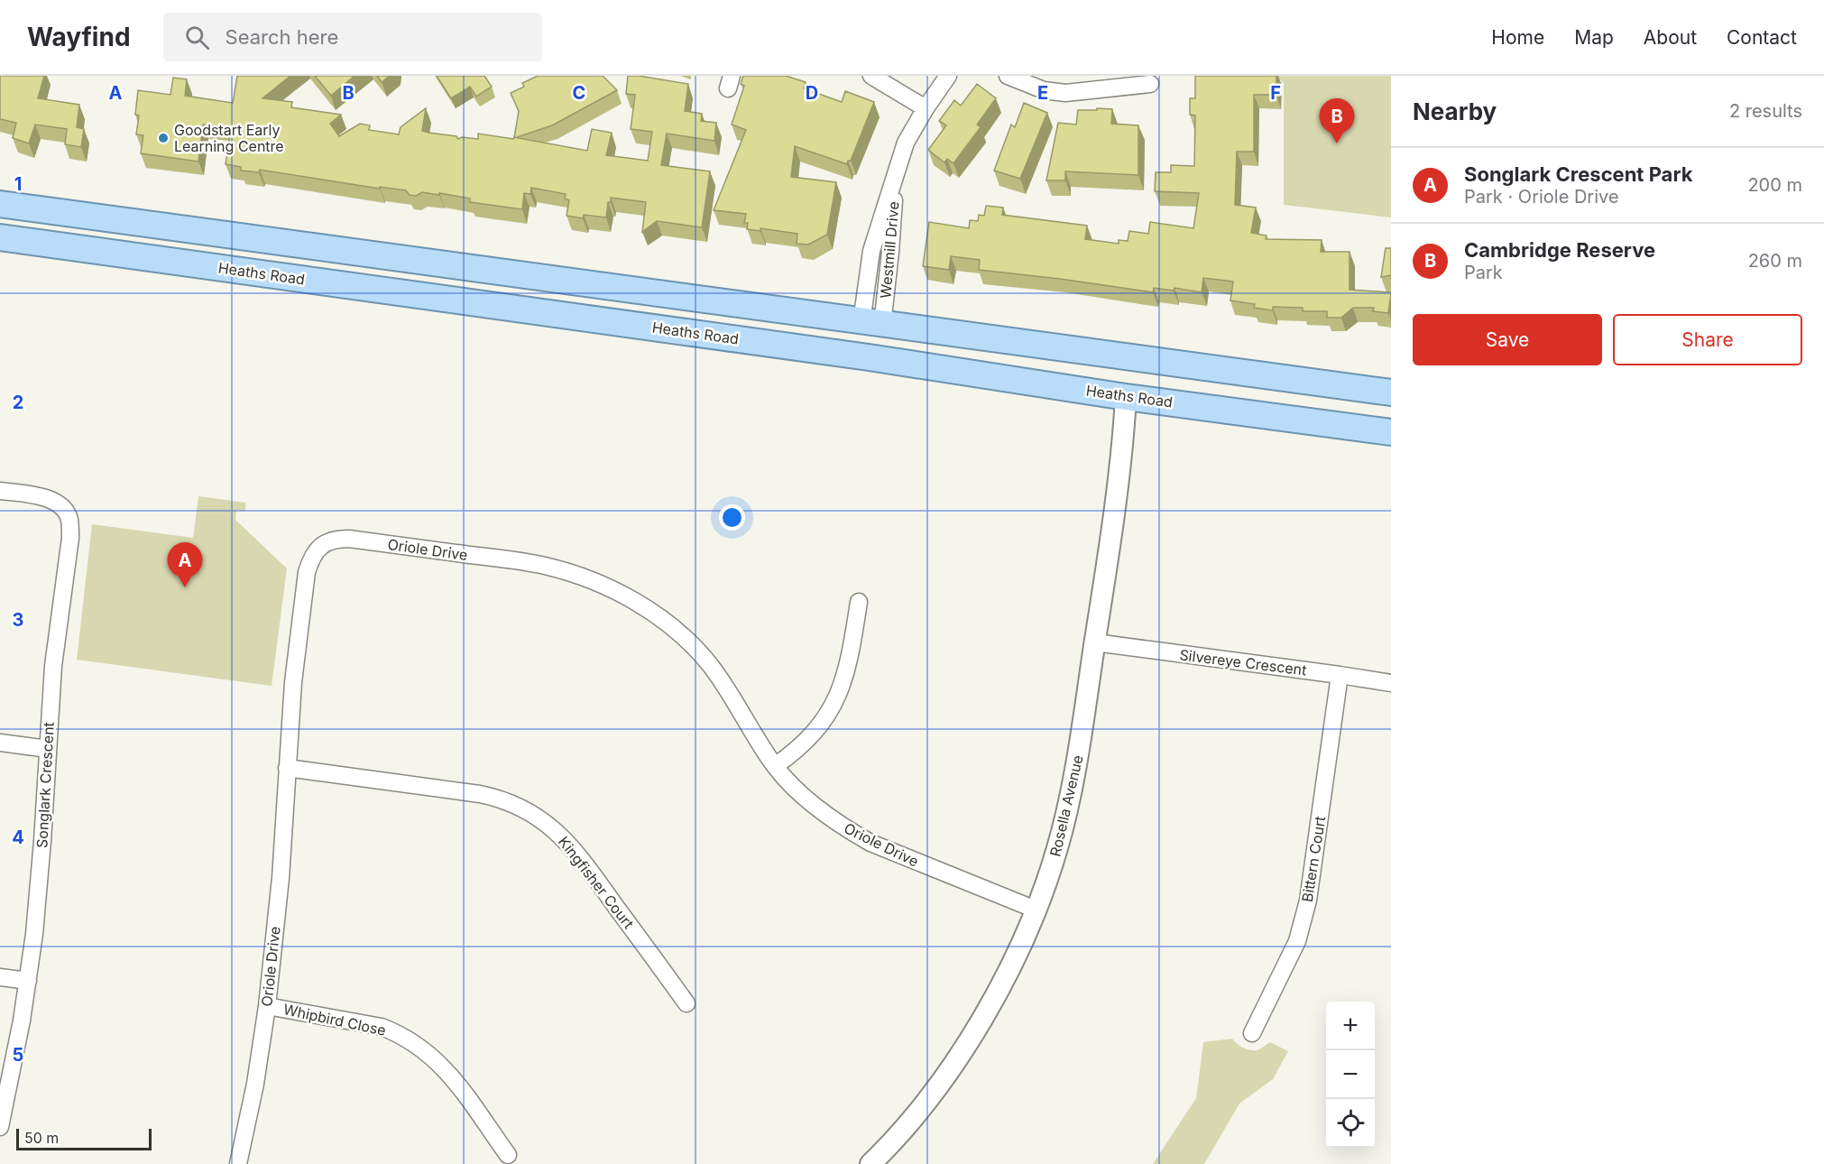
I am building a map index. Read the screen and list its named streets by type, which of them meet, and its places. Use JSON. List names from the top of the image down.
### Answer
{
  "streets": {
    "main road": ["Heaths Road"],
    "street": [
      "Westmill Drive",
      "Oriole Drive",
      "Silvereye Crescent",
      "Songlark Crescent",
      "Rosella Avenue",
      "Bittern Court",
      "Kingfisher Court",
      "Whipbird Close"
    ]
  },
  "crossings": [
    ["Heaths Road", "Rosella Avenue"],
    ["Oriole Drive", "Rosella Avenue"],
    ["Oriole Drive", "Kingfisher Court"],
    ["Oriole Drive", "Whipbird Close"],
    ["Silvereye Crescent", "Rosella Avenue"],
    ["Silvereye Crescent", "Bittern Court"]
  ],
  "places": ["Goodstart Early Learning Centre"],
  "scale_bar": "50 m",
  "page": {
    "header": "Wayfind",
    "search": "Search here",
    "nav": [
      "Home",
      "Map",
      "About",
      "Contact"
    ],
    "heading": ["Nearby", "2 results"],
    "pins": ["B", "A"],
    "list": [
      {
        "mark": "A",
        "name": "Songlark Crescent Park",
        "note": "Park · Oriole Drive",
        "value": "200 m"
      },
      {
        "mark": "B",
        "name": "Cambridge Reserve",
        "note": "Park",
        "value": "260 m"
      }
    ],
    "buttons": ["Save", "Share"],
    "map_buttons": ["+", "−"],
    "scale": "50 m"
  },
  "grid": {
    "columns": [
      "A",
      "B",
      "C",
      "D",
      "E",
      "F"
    ],
    "rows": [
      "1",
      "2",
      "3",
      "4",
      "5"
    ]
  }
}
